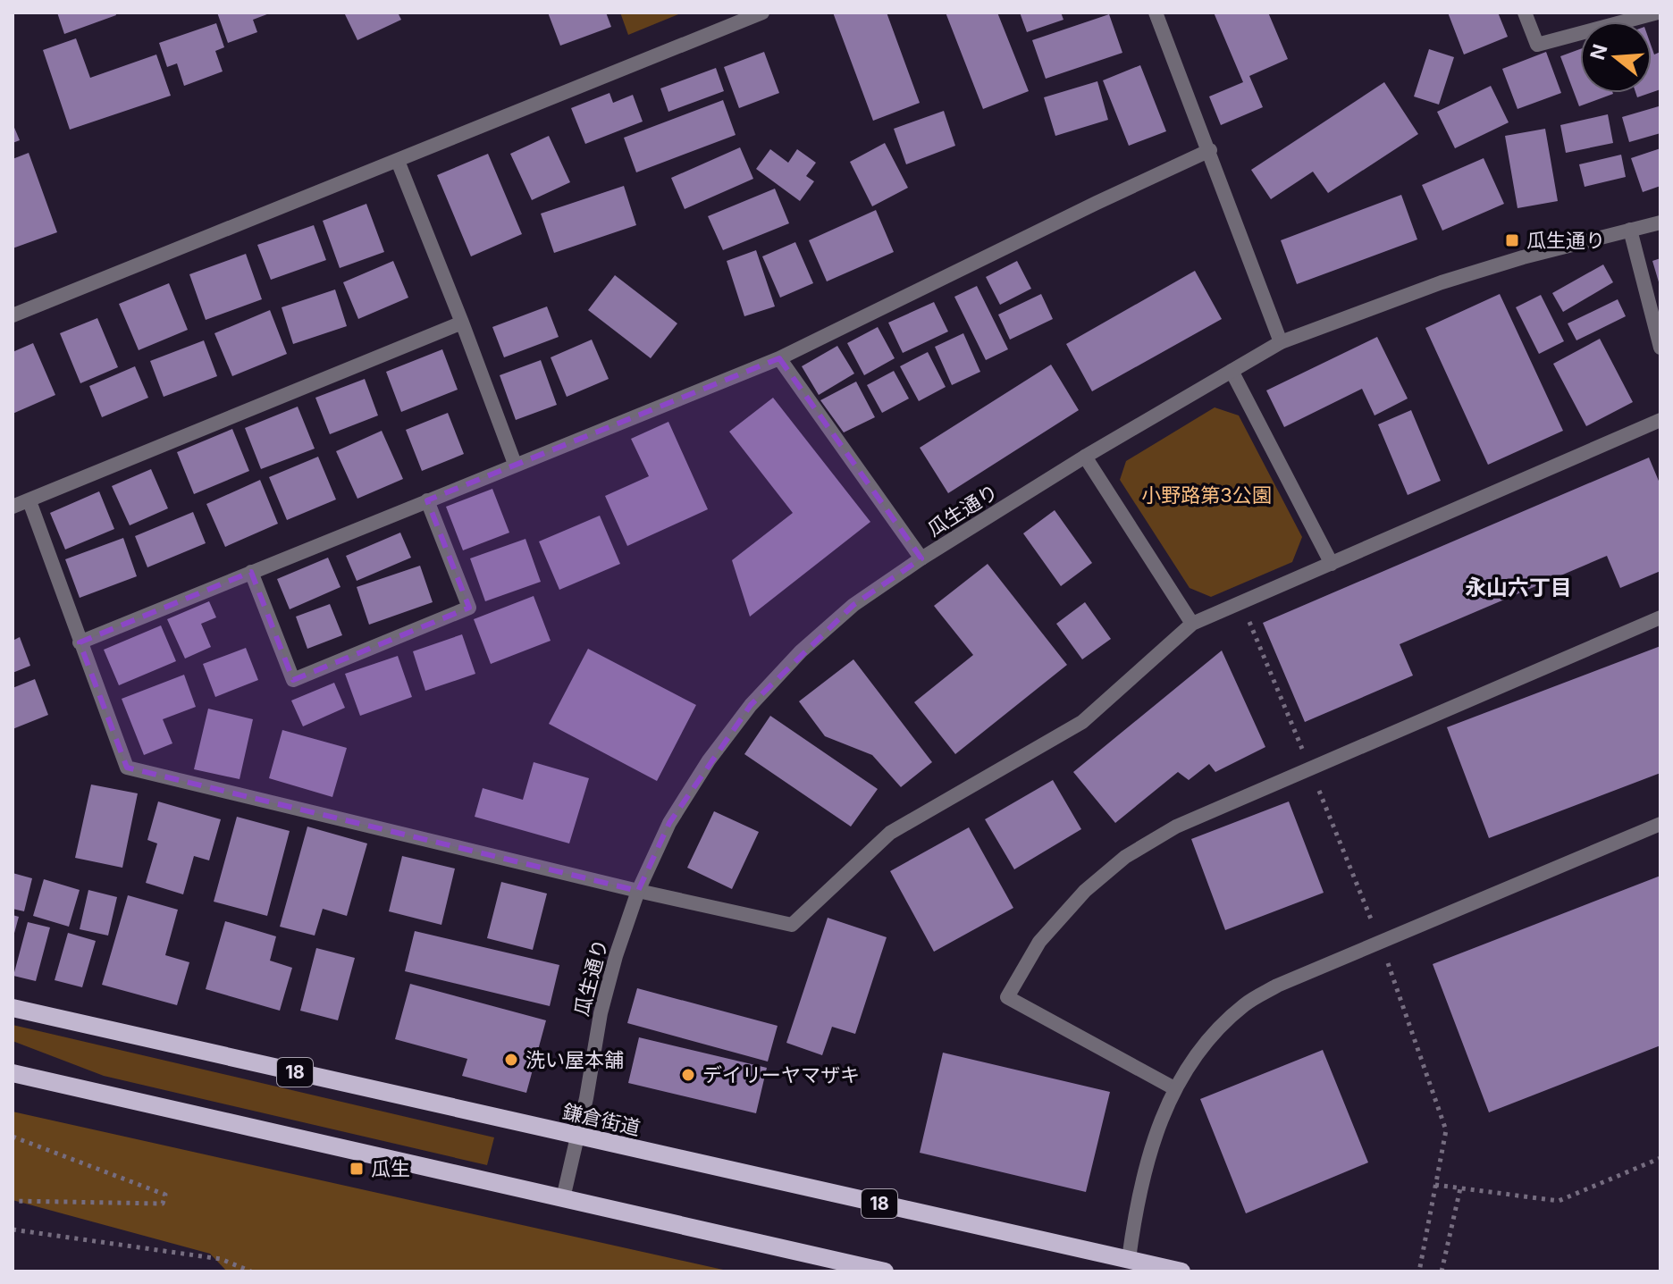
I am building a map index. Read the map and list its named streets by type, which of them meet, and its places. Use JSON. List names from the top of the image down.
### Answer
{
  "streets": {
    "main road": ["18", "鎌倉街道"],
    "street": ["瓜生通り"]
  },
  "crossings": [
    ["瓜生通り", "鎌倉街道"]
  ],
  "districts": ["永山六丁目"],
  "parks": ["小野路第3公園"],
  "places": {
    "transit": ["瓜生通り", "瓜生"],
    "other": ["洗い屋本舗", "デイリーヤマザキ"]
  },
  "north": "left"
}
